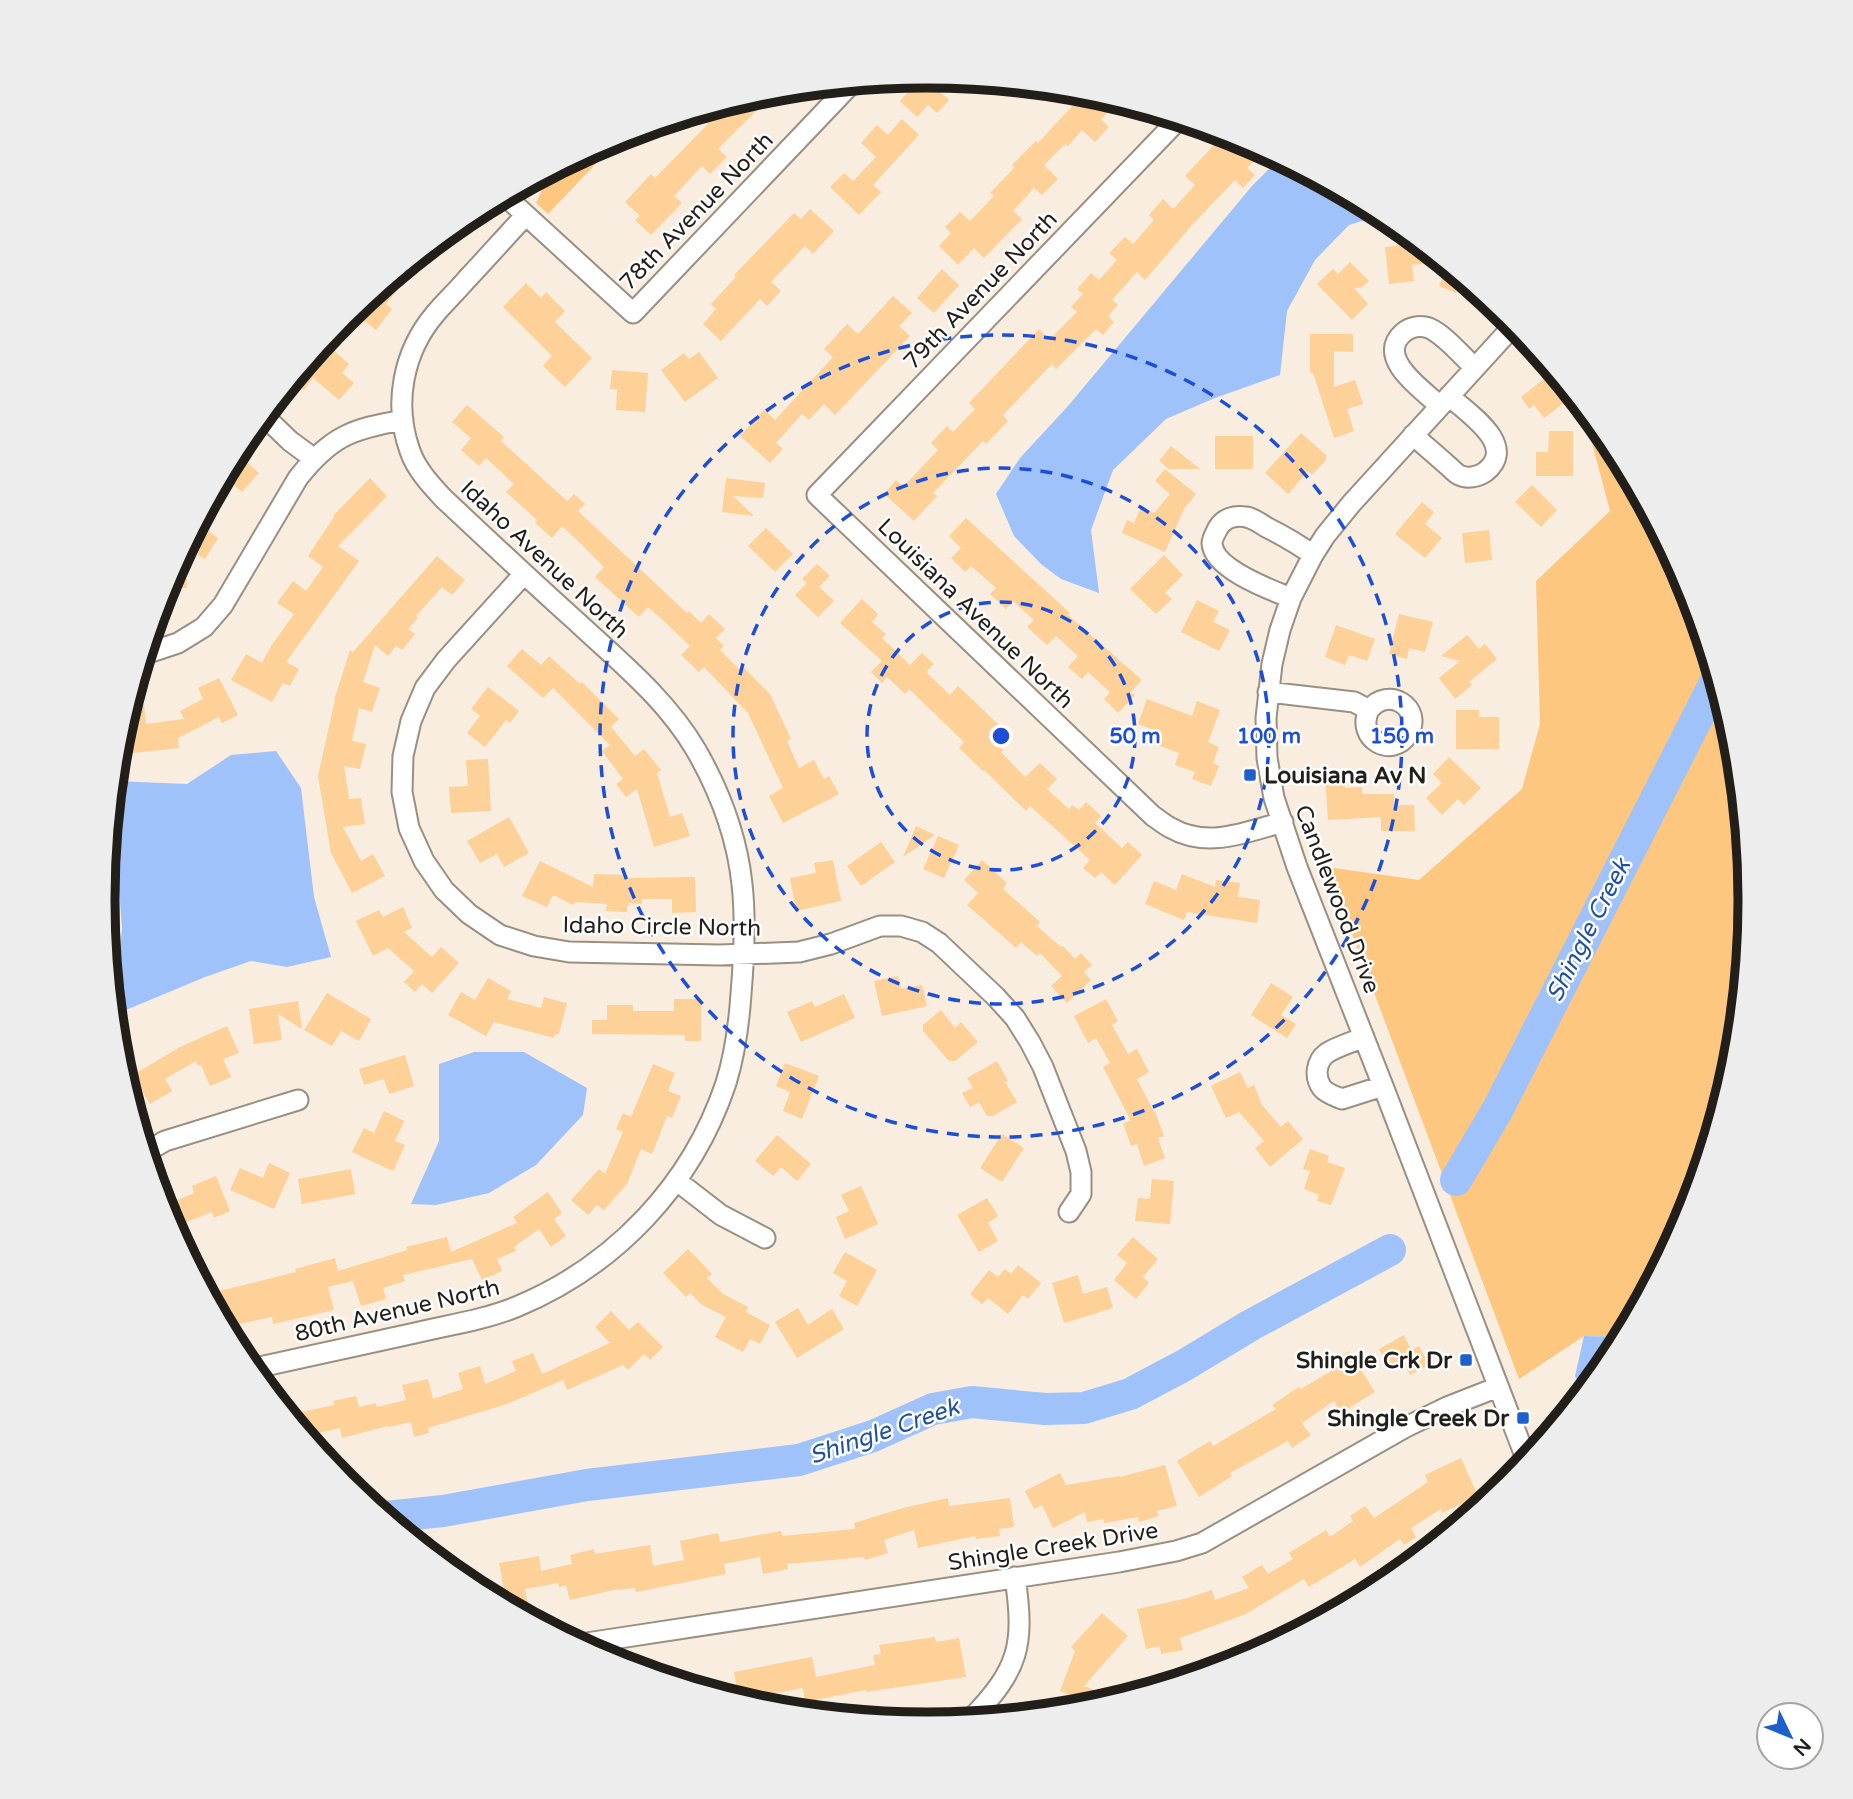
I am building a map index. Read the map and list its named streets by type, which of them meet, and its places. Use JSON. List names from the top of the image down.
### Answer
{
  "streets": {
    "street": [
      "78th Avenue North",
      "79th Avenue North",
      "Idaho Avenue North",
      "Louisiana Avenue North",
      "Candlewood Drive",
      "Idaho Circle North",
      "80th Avenue North",
      "Shingle Creek Drive"
    ]
  },
  "crossings": [
    ["78th Avenue North", "Idaho Avenue North"],
    ["79th Avenue North", "Louisiana Avenue North"],
    ["Idaho Avenue North", "Idaho Circle North"],
    ["Idaho Avenue North", "80th Avenue North"],
    ["Louisiana Avenue North", "Candlewood Drive"],
    ["Candlewood Drive", "Shingle Creek Drive"],
    ["Idaho Circle North", "80th Avenue North"]
  ],
  "water": ["Shingle Creek"],
  "places": {
    "transit": ["Louisiana Av N", "Shingle Crk Dr", "Shingle Creek Dr"]
  },
  "north": "bottom right",
  "rings": ["50 m", "100 m", "150 m"]
}
